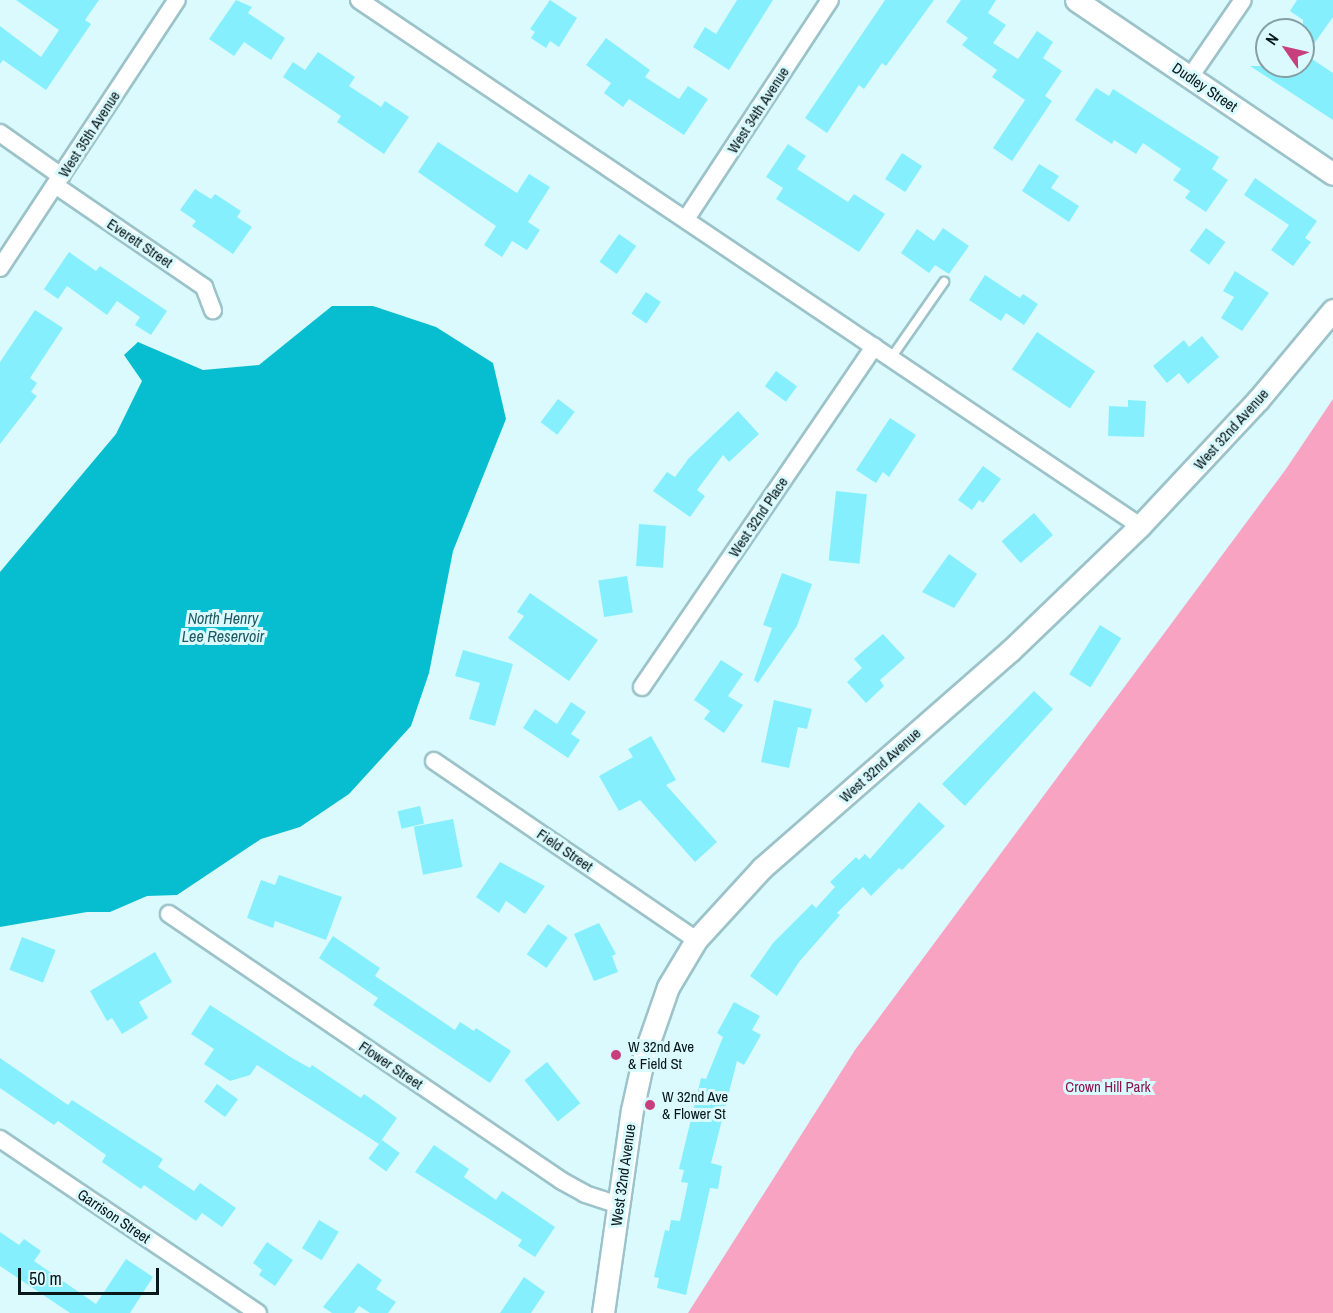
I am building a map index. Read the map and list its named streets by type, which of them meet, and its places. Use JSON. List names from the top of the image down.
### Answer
{
  "streets": {
    "street": [
      "Dudley Street",
      "West 34th Avenue",
      "West 35th Avenue",
      "Everett Street",
      "West 32nd Avenue",
      "West 32nd Place",
      "Field Street",
      "Flower Street",
      "Garrison Street"
    ]
  },
  "crossings": [
    ["West 35th Avenue", "Everett Street"],
    ["West 32nd Avenue", "Field Street"],
    ["West 32nd Avenue", "Flower Street"]
  ],
  "water": ["North Henry Lee Reservoir"],
  "parks": ["Crown Hill Park"],
  "places": ["W 32nd Ave & Field St", "W 32nd Ave & Flower St"],
  "scale_bar": "50 m",
  "north": "top left"
}
